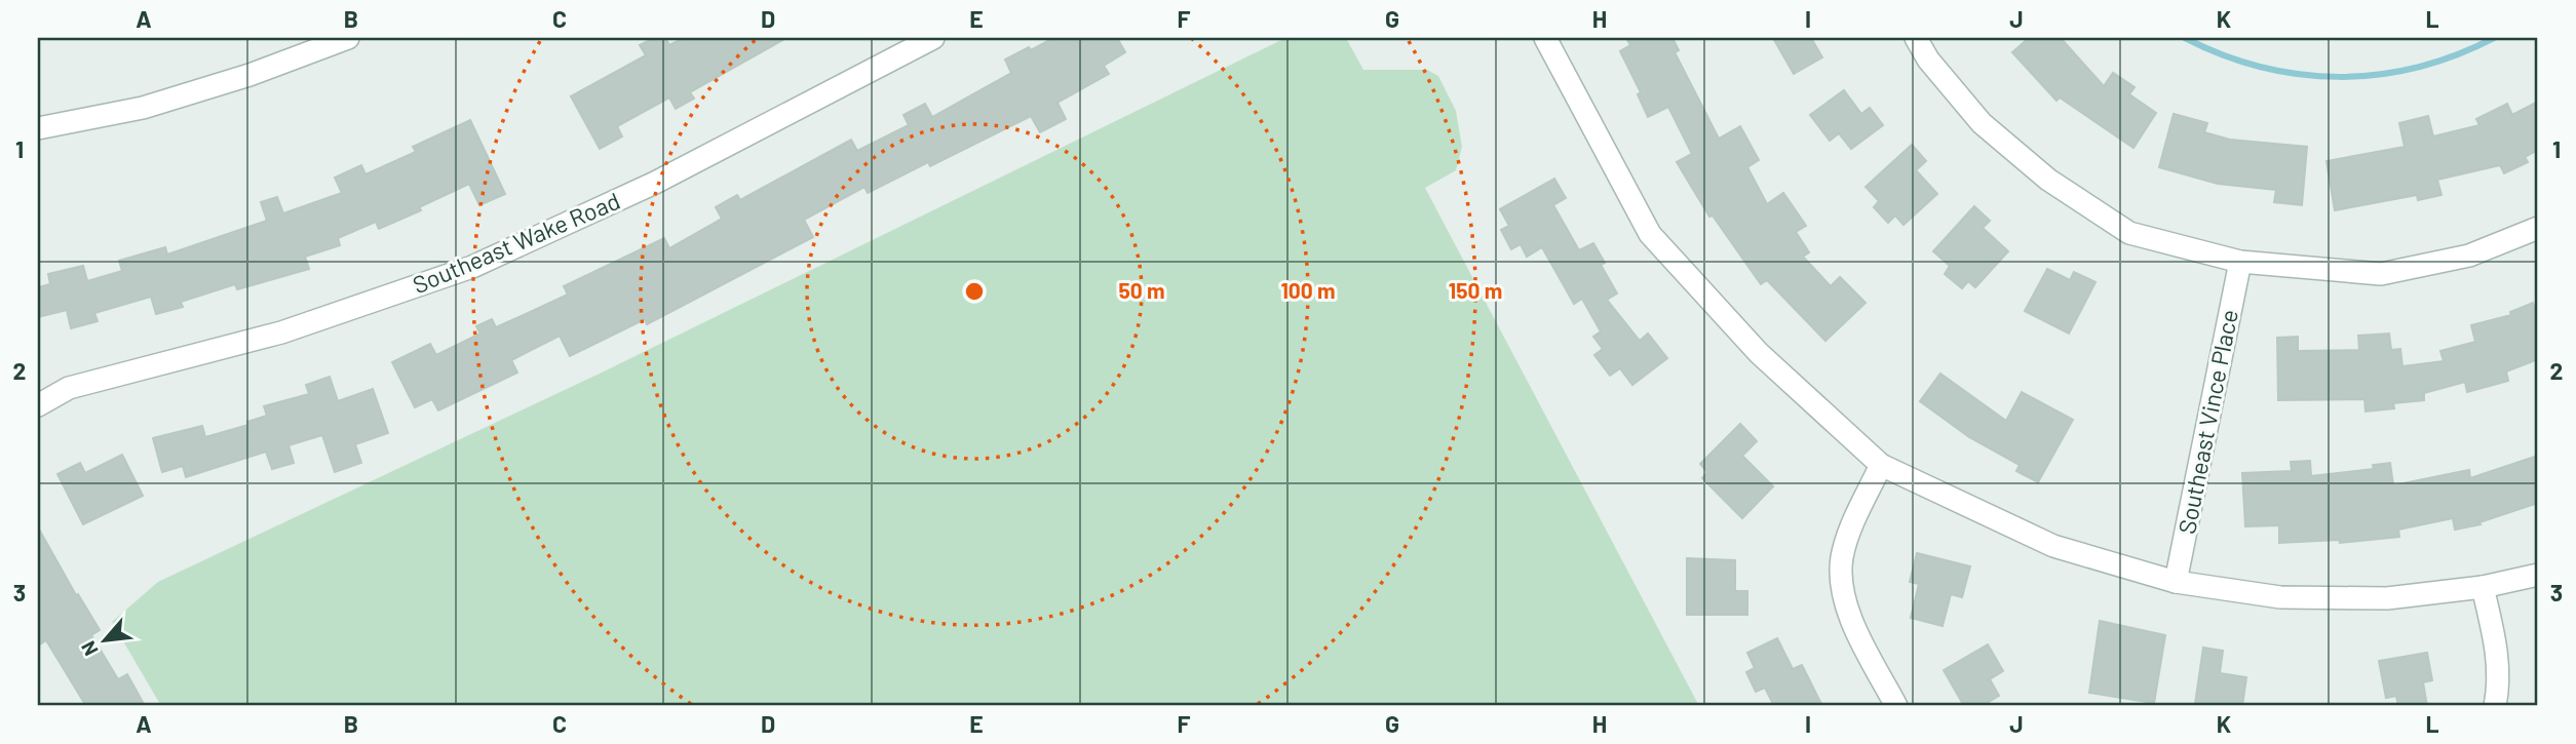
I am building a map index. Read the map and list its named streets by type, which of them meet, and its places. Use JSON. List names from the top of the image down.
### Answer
{
  "streets": {
    "street": ["Southeast Wake Road", "Southeast Vince Place"]
  },
  "north": "bottom left",
  "grid": {
    "columns": [
      "A",
      "B",
      "C",
      "D",
      "E",
      "F",
      "G",
      "H",
      "I",
      "J",
      "K",
      "L"
    ],
    "rows": ["1", "2", "3"]
  },
  "rings": ["50 m", "100 m", "150 m"]
}
